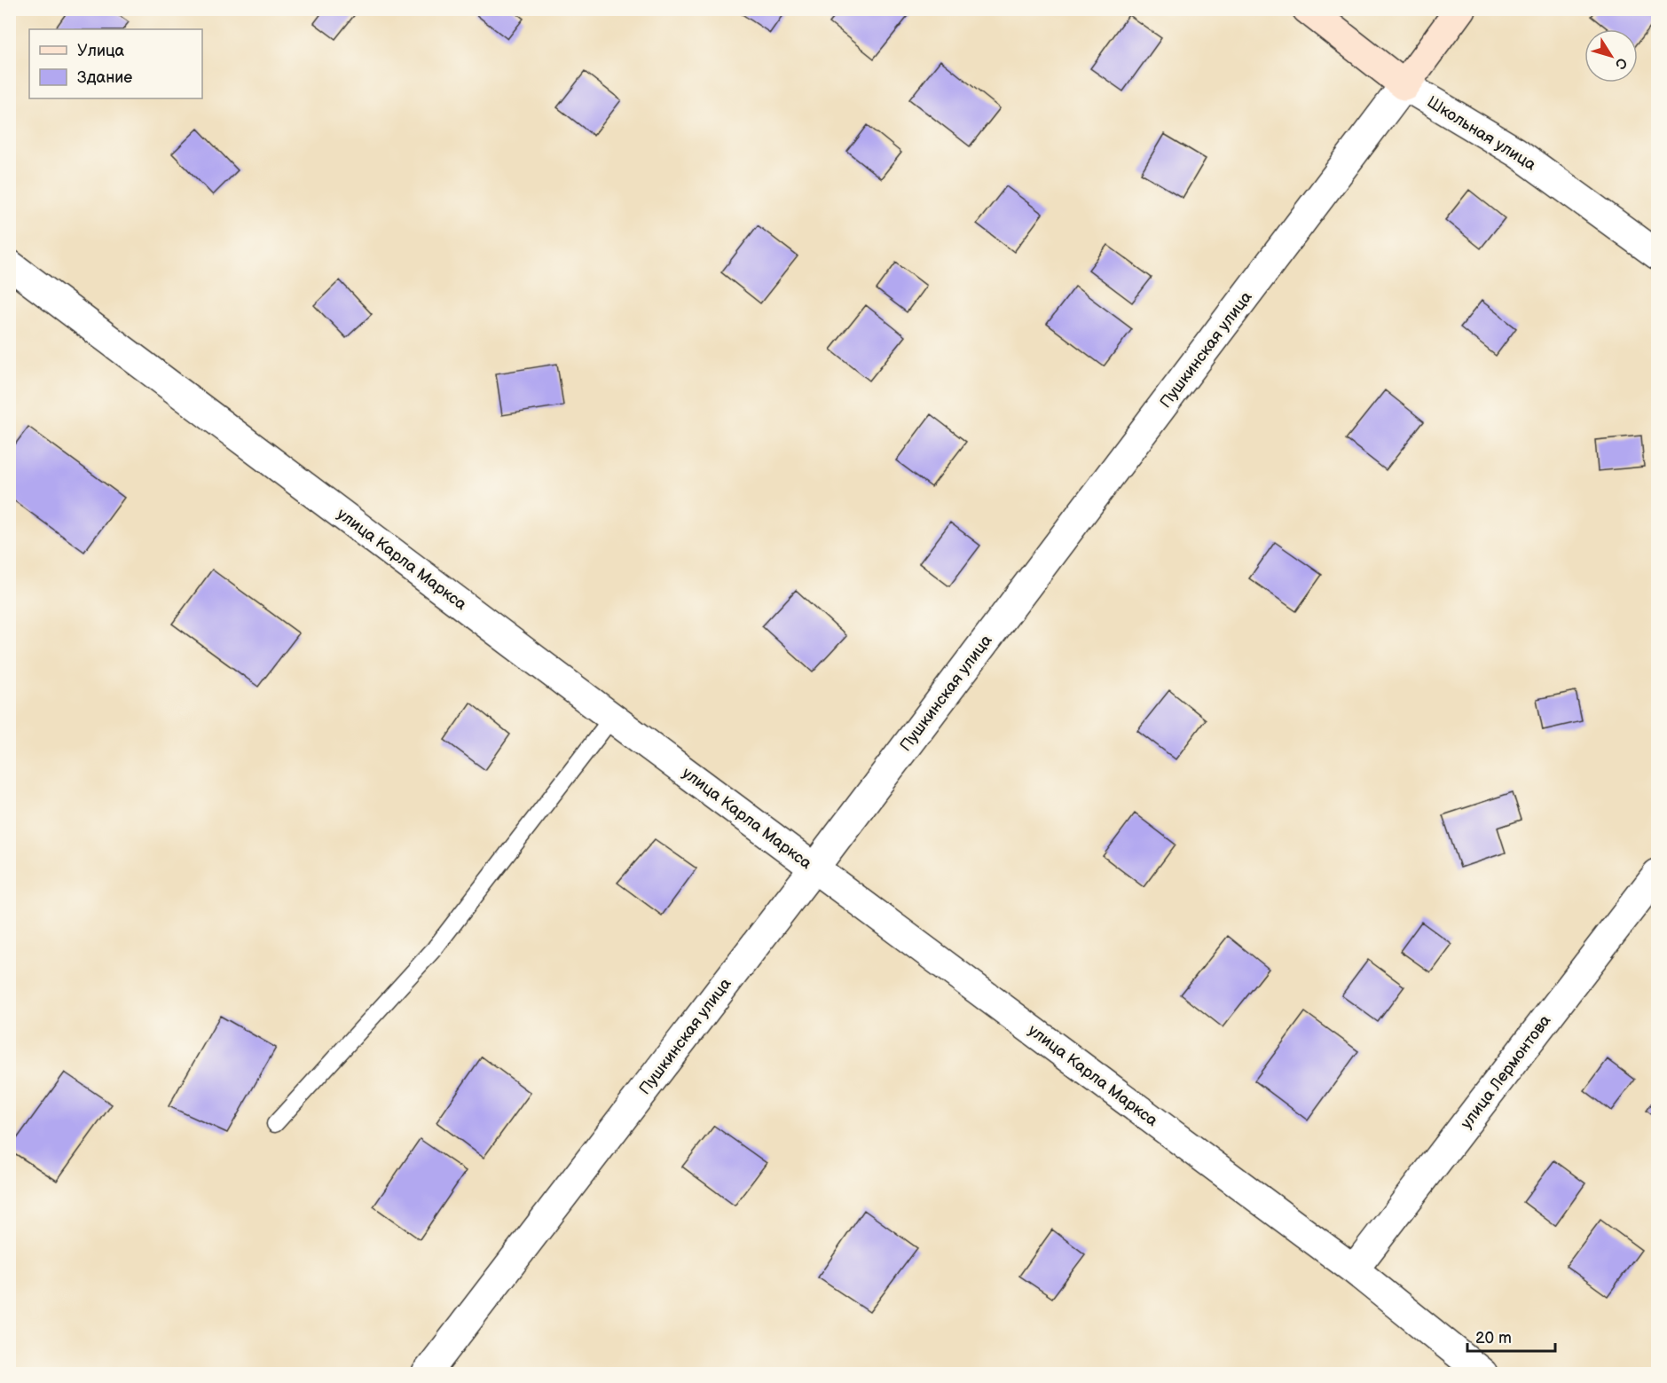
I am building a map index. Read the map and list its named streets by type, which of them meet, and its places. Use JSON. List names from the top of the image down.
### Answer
{
  "streets": {
    "main road": ["Школьная улица", "Пушкинская улица"],
    "street": ["улица Карла Маркса", "улица Лермонтова"]
  },
  "crossings": [
    ["Школьная улица", "Пушкинская улица"],
    ["Пушкинская улица", "улица Карла Маркса"],
    ["улица Карла Маркса", "улица Лермонтова"]
  ],
  "legend": ["Улица", "Здание"],
  "scale_bar": "20 m",
  "north": "bottom right"
}
